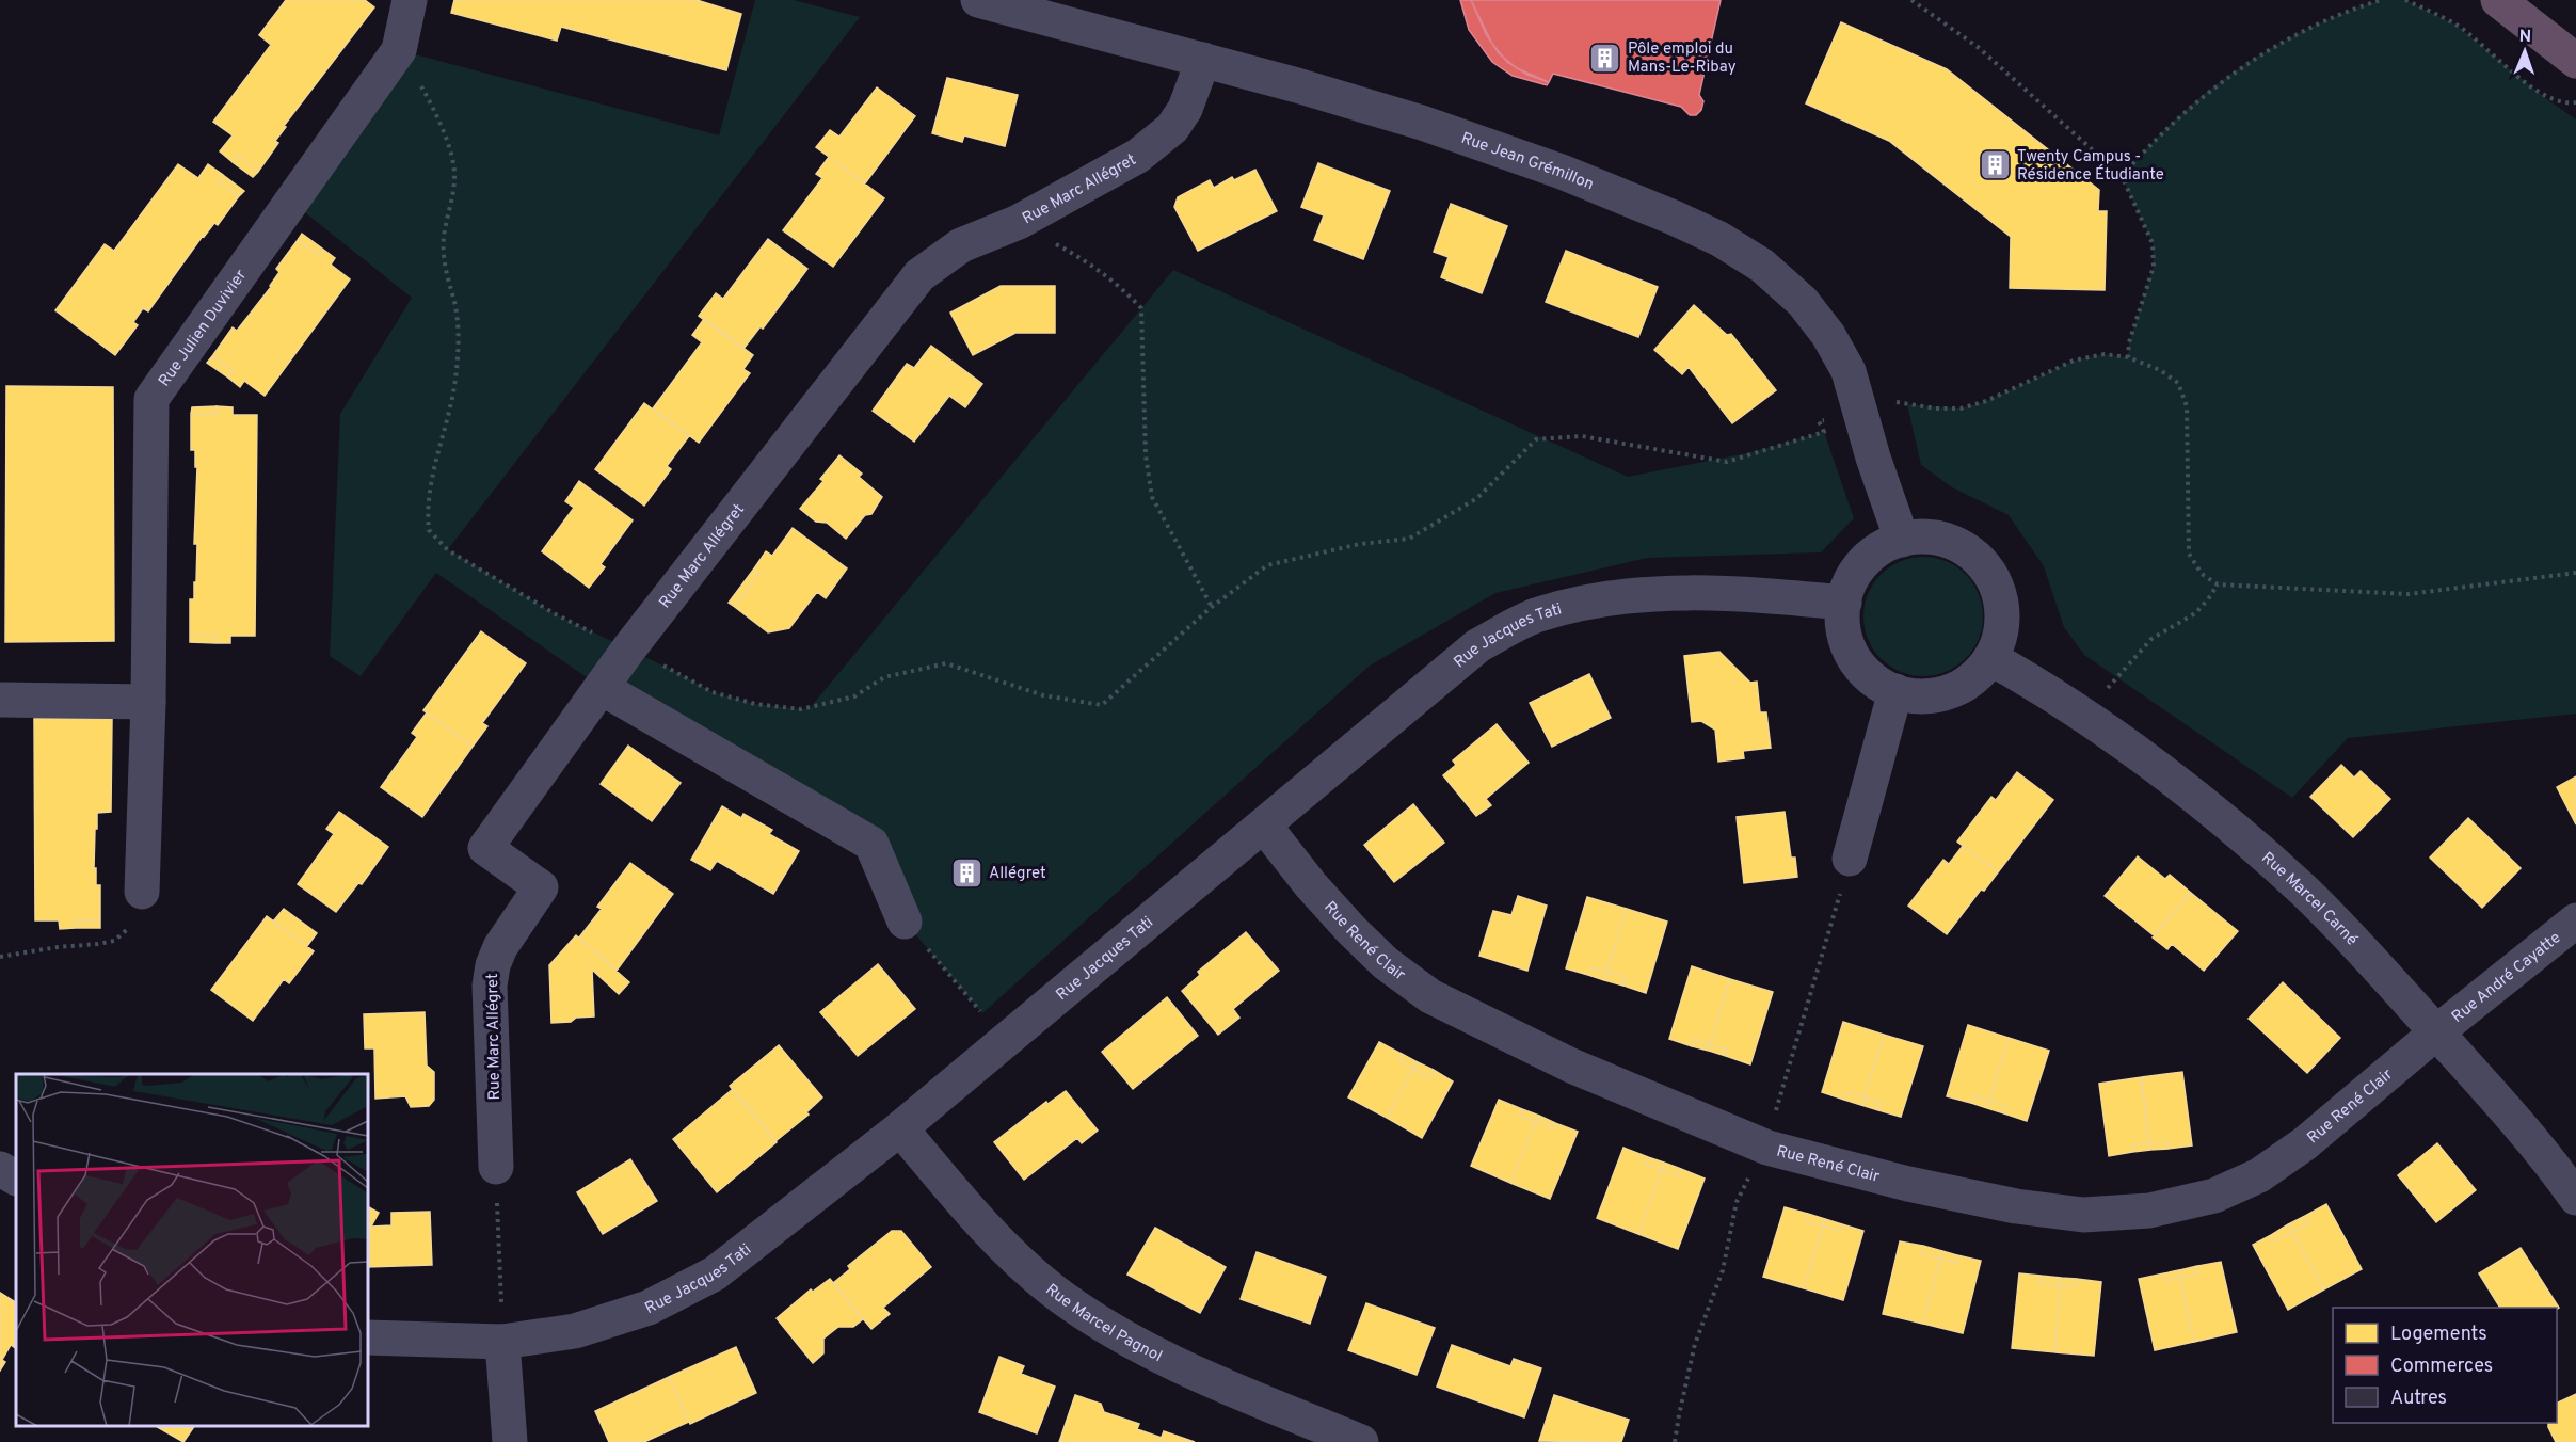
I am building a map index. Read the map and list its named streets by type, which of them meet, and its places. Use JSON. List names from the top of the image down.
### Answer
{
  "streets": {
    "street": [
      "Rue Jean Grémillon",
      "Rue Marc Allégret",
      "Rue Julien Duvivier",
      "Rue Jacques Tati",
      "Rue Marcel Carné",
      "Rue René Clair",
      "Rue André Cayatte",
      "Rue Marcel Pagnol"
    ]
  },
  "crossings": [
    ["Rue Jean Grémillon", "Rue Marc Allégret"],
    ["Rue Jean Grémillon", "Rue Jacques Tati"],
    ["Rue Jean Grémillon", "Rue Marcel Carné"],
    ["Rue Jacques Tati", "Rue Marcel Carné"],
    ["Rue Jacques Tati", "Rue René Clair"],
    ["Rue Jacques Tati", "Rue Marcel Pagnol"],
    ["Rue Marcel Carné", "Rue René Clair"],
    ["Rue Marcel Carné", "Rue André Cayatte"],
    ["Rue René Clair", "Rue André Cayatte"]
  ],
  "places": {
    "building": ["Pôle emploi du Mans-Le-Ribay", "Twenty Campus - Résidence Étudiante", "Allégret"]
  },
  "legend": ["Logements", "Commerces", "Autres"],
  "north": "top"
}
